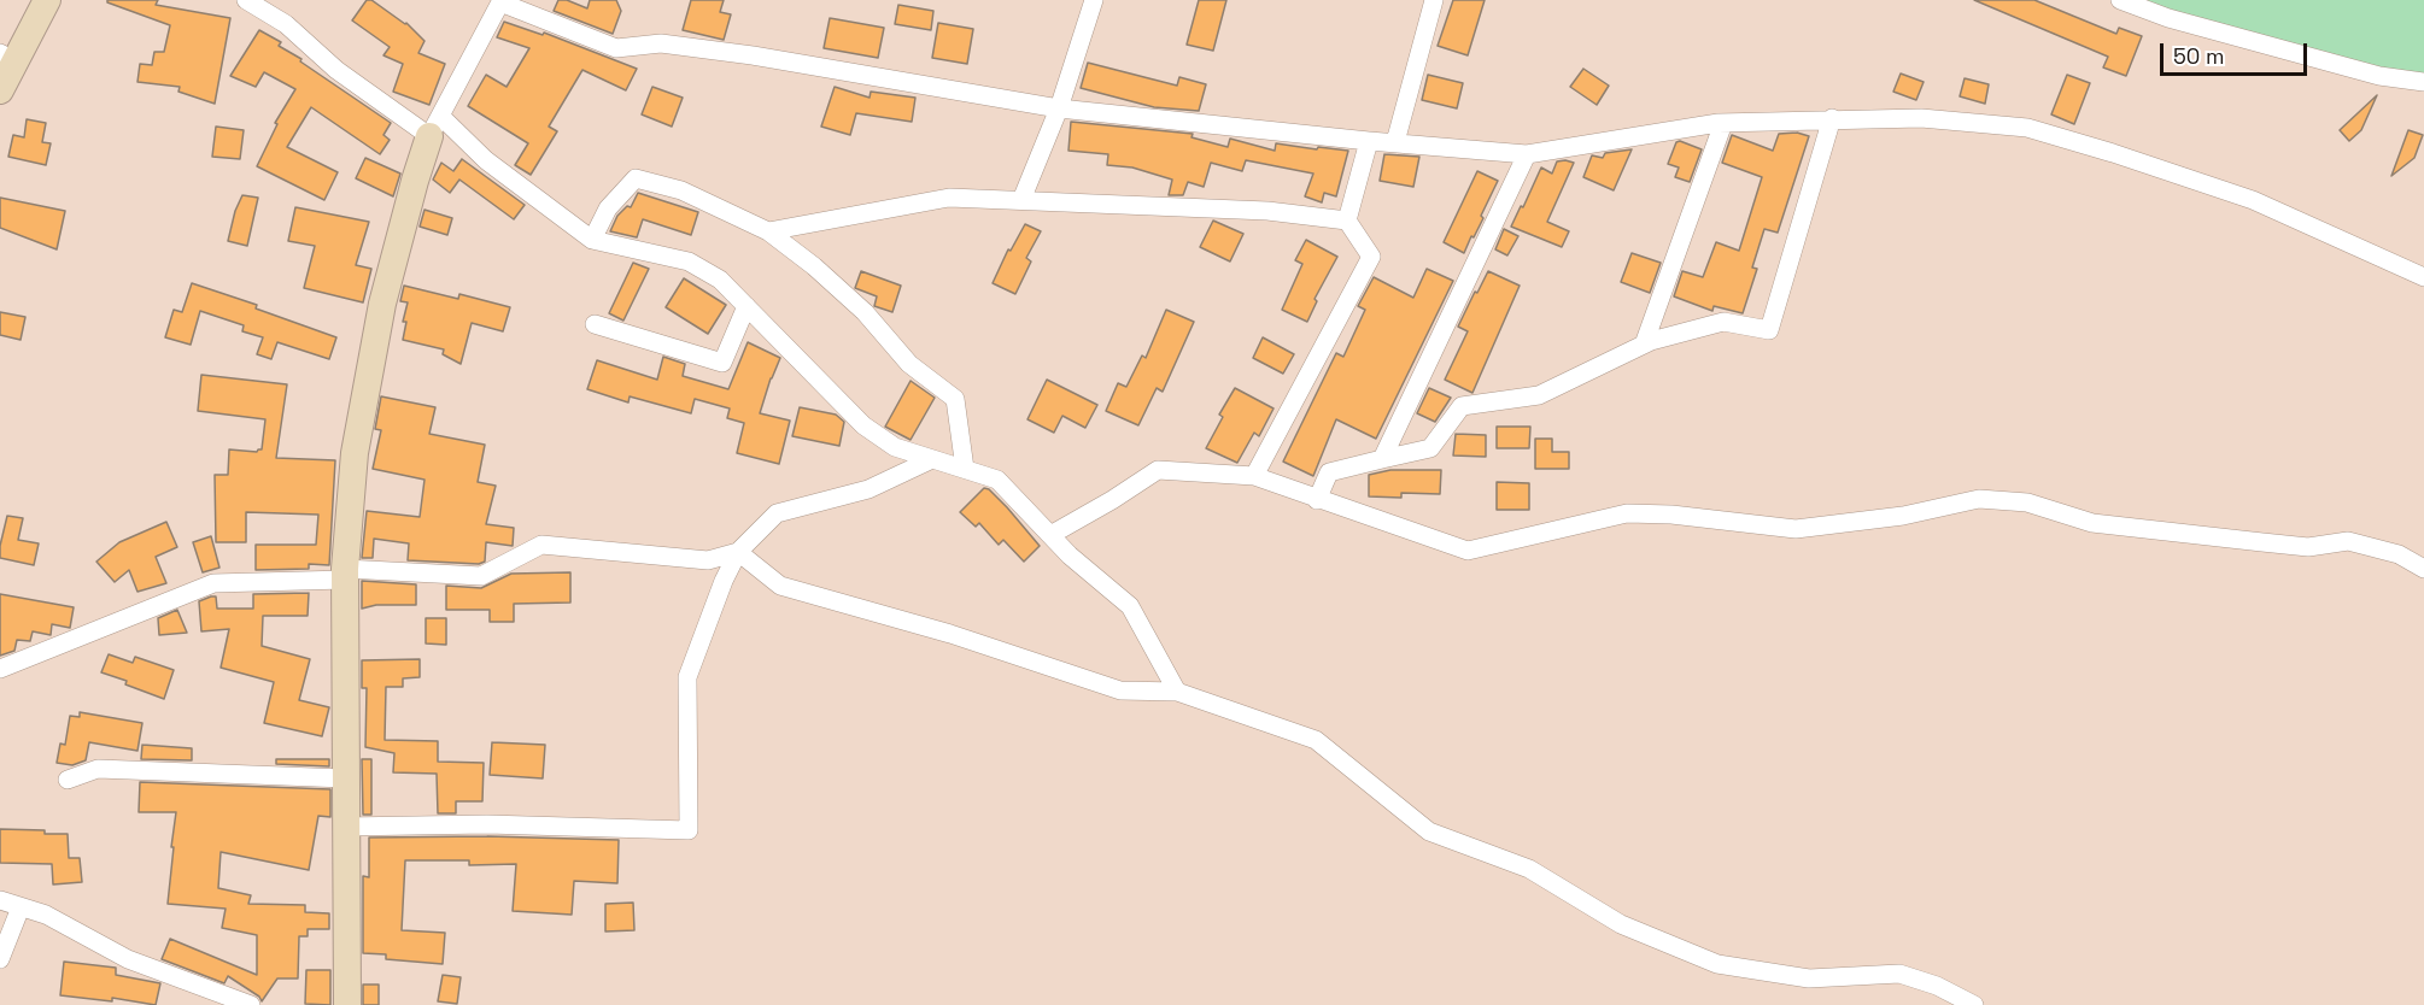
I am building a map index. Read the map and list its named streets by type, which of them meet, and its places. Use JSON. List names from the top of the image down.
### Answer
{
  "scale_bar": "50 m"
}
